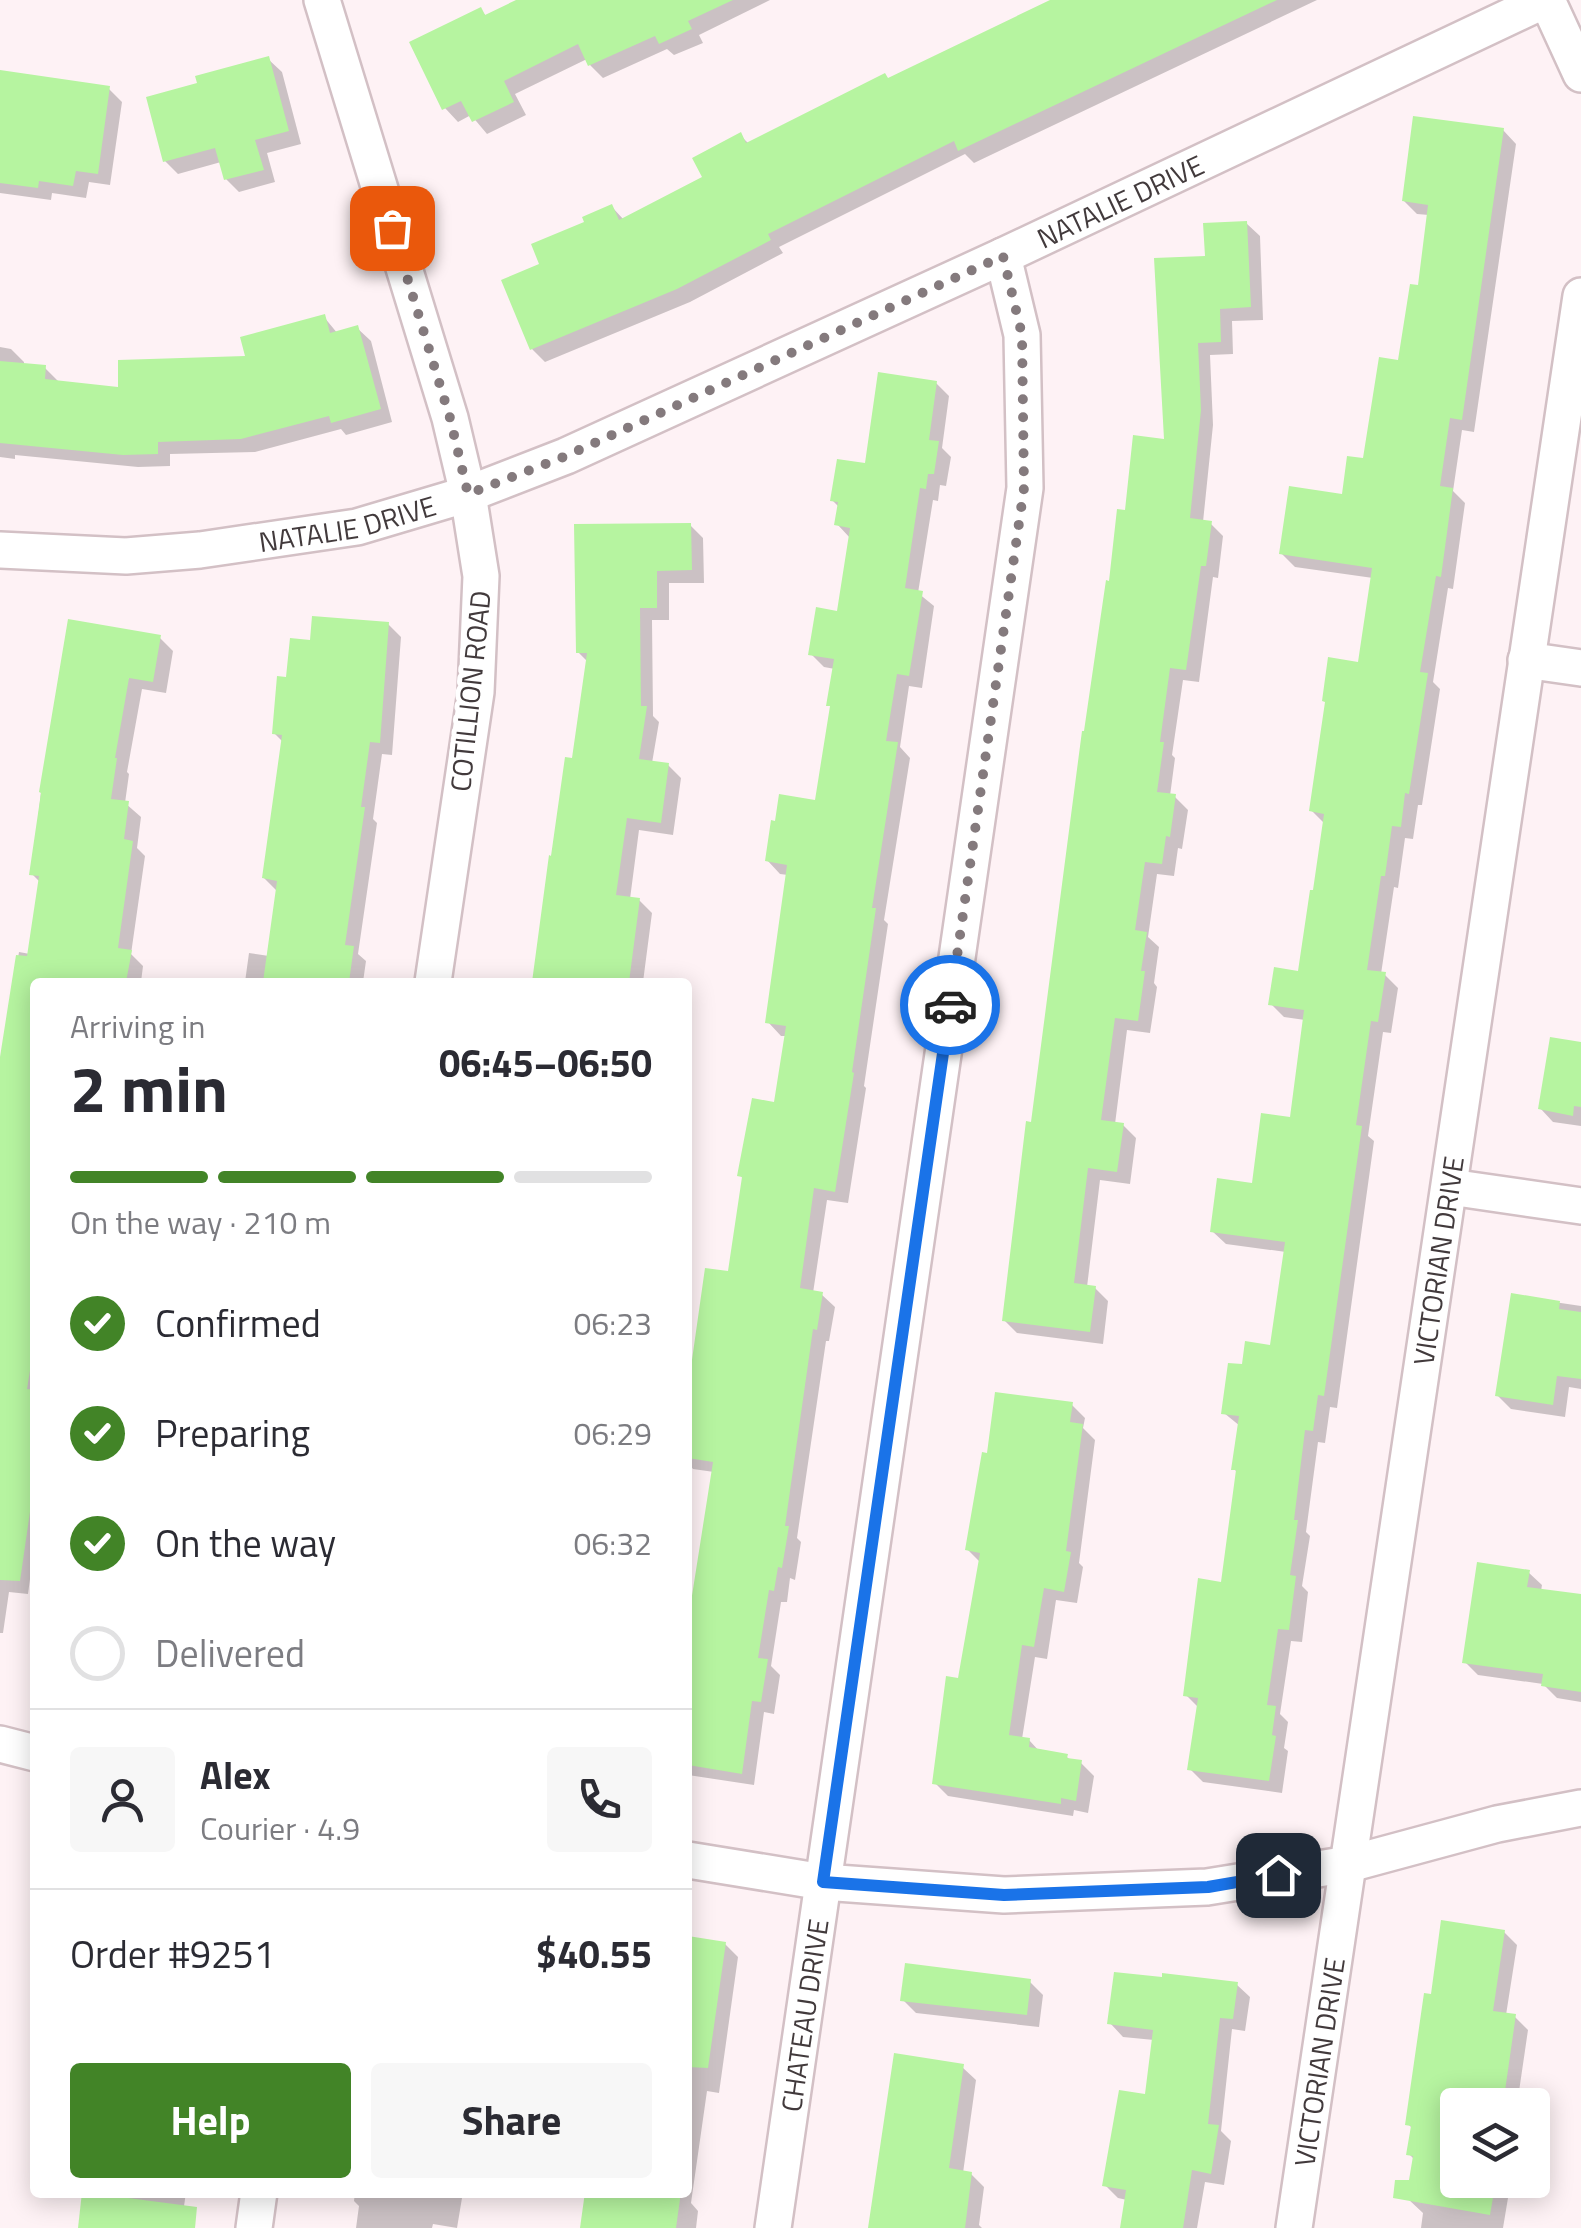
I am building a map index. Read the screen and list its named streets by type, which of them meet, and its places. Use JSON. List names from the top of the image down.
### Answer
{
  "streets": {
    "street": [
      "NATALIE DRIVE",
      "COTILLION ROAD",
      "VICTORIAN DRIVE",
      "CHATEAU DRIVE"
    ]
  },
  "crossings": [
    ["NATALIE DRIVE", "COTILLION ROAD"],
    ["NATALIE DRIVE", "CHATEAU DRIVE"]
  ],
  "page": {
    "heading": ["2 min", "Arriving in", "06:45–06:50"],
    "panel": [
      "Alex",
      "Courier · 4.9",
      "Order #9251",
      "$40.55"
    ],
    "bar": "On the way · 210 m",
    "list": [
      ["Confirmed", "06:23"],
      ["Preparing", "06:29"],
      ["On the way", "06:32"],
      "Delivered"
    ],
    "buttons": ["Help", "Share"]
  }
}
